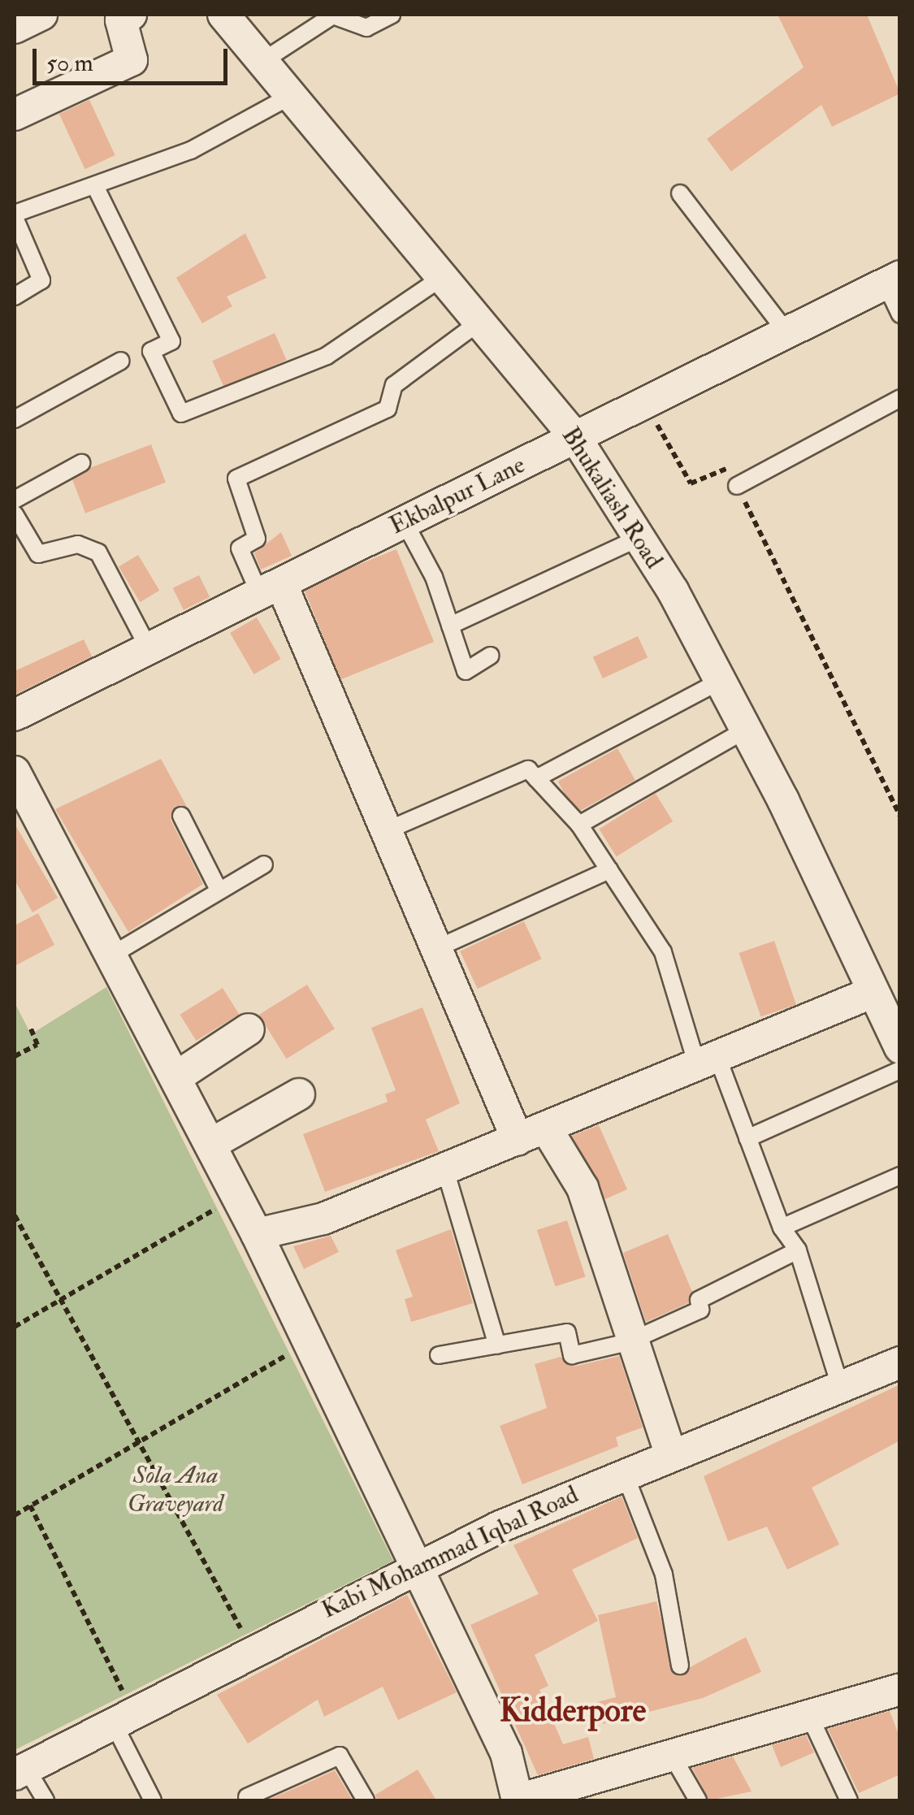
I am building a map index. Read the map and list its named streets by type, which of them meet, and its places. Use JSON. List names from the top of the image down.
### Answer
{
  "streets": {
    "street": ["Ekbalpur Lane", "Bhukaliash Road", "Kabi Mohammad Iqbal Road"]
  },
  "crossings": [
    ["Ekbalpur Lane", "Bhukaliash Road"]
  ],
  "districts": ["Kidderpore"],
  "parks": ["Sola Ana Graveyard"],
  "scale_bar": "50 m"
}
